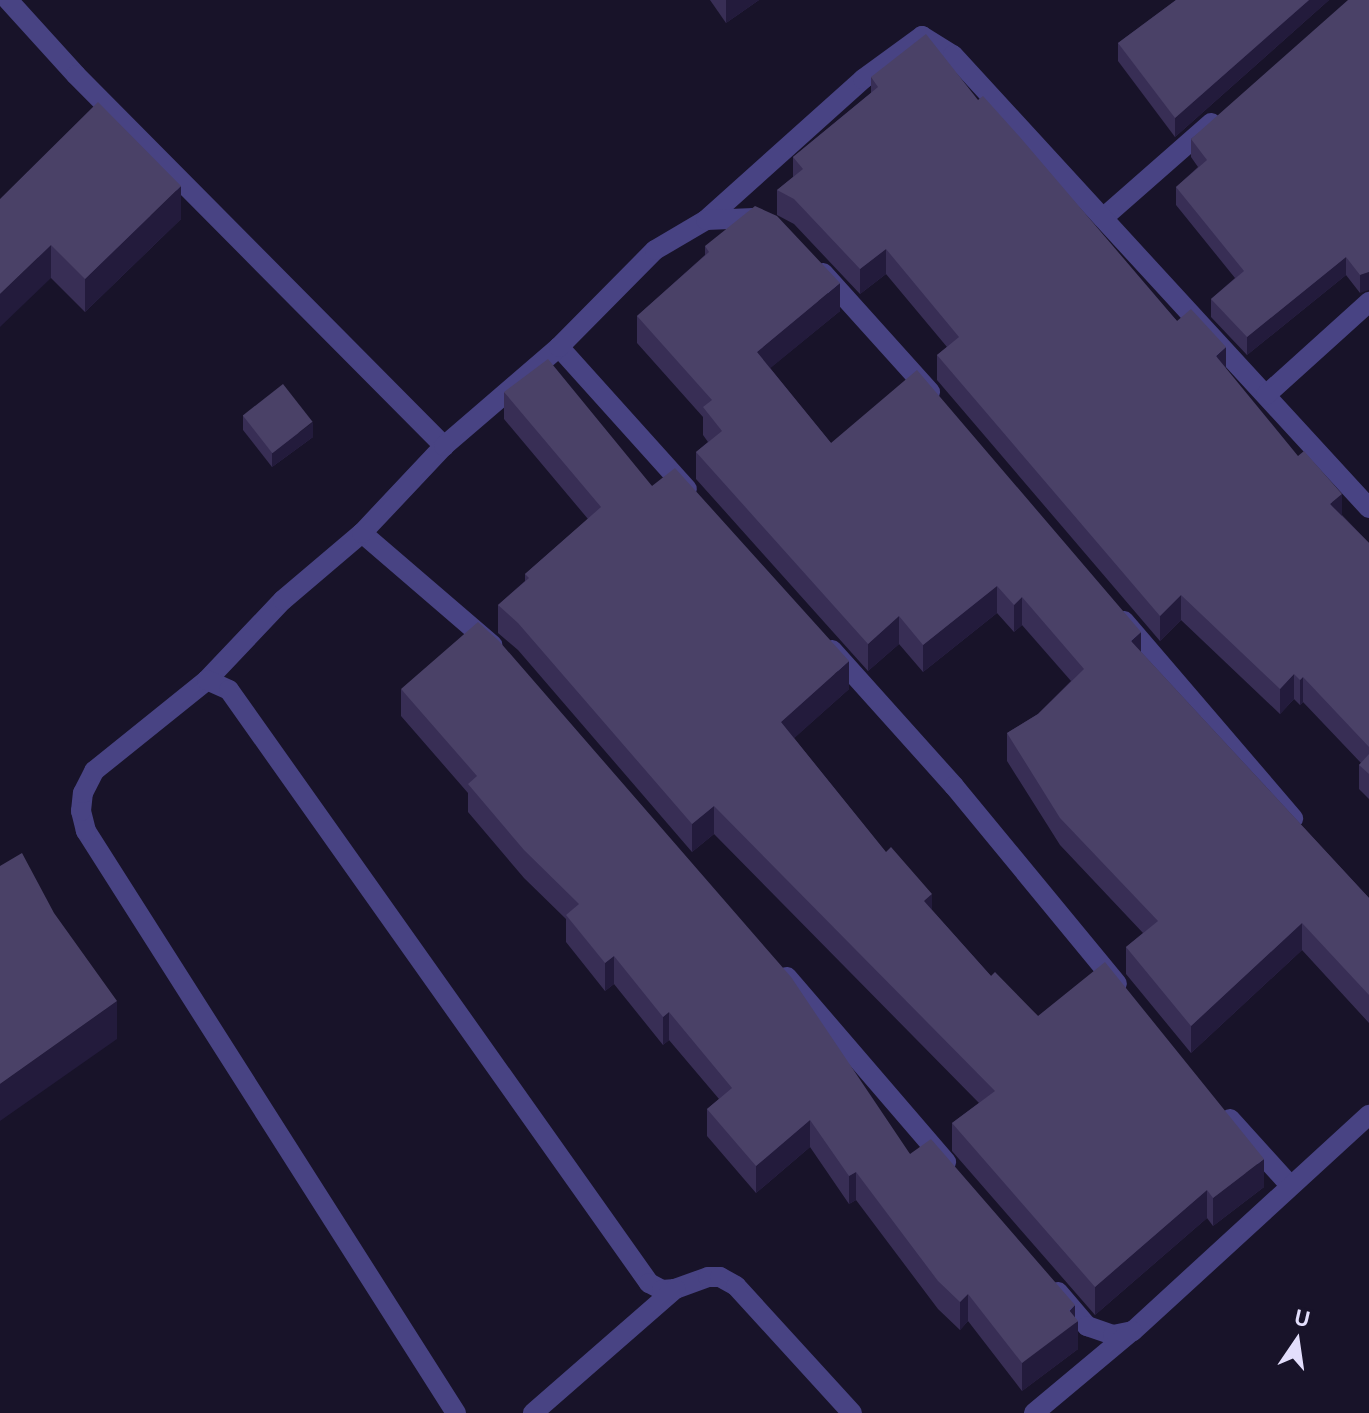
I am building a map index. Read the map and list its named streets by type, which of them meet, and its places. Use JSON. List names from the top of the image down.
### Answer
{
  "north": "top"
}
